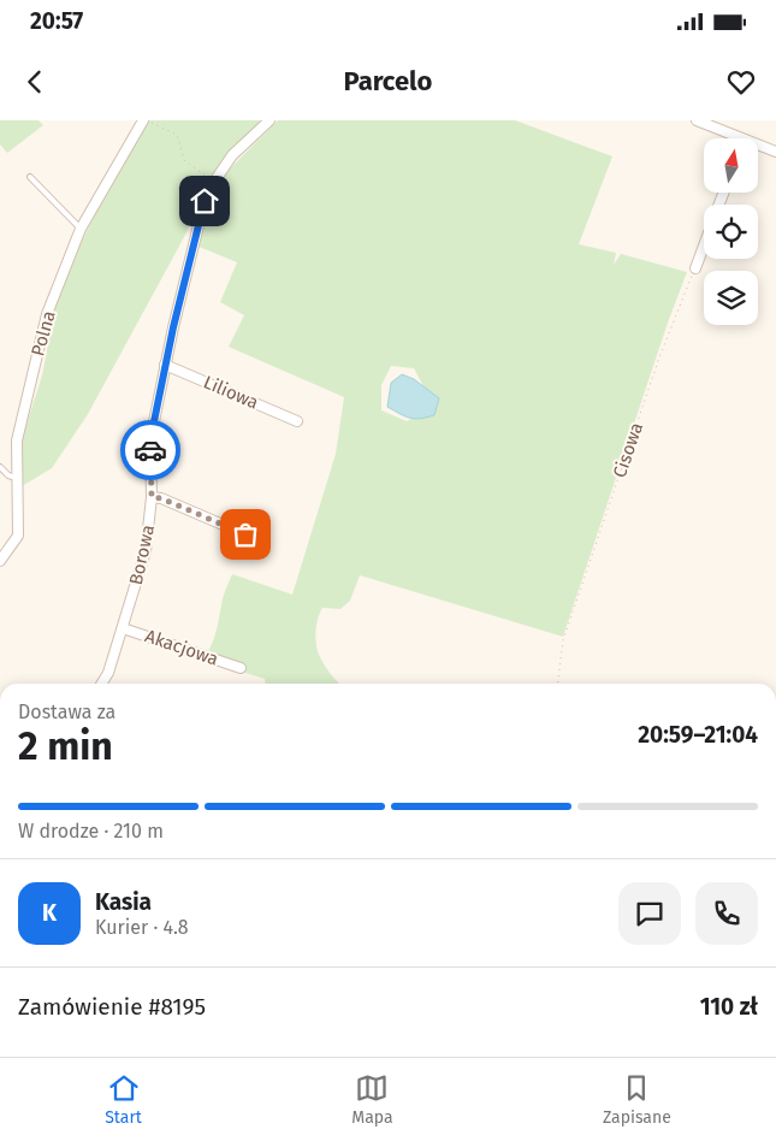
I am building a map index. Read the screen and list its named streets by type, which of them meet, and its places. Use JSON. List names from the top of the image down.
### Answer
{
  "streets": {
    "street": [
      "Polna",
      "Liliowa",
      "Borowa",
      "Akacjowa"
    ],
    "path": ["Cisowa"]
  },
  "crossings": [
    ["Liliowa", "Borowa"],
    ["Borowa", "Akacjowa"]
  ],
  "north": "top",
  "page": {
    "status": "20:57",
    "header": "Parcelo",
    "heading": ["2 min", "Dostawa za", "20:59–21:04"],
    "panel": [
      "Kasia",
      "Kurier · 4.8",
      "Zamówienie #8195",
      "110 zł"
    ],
    "bar": "W drodze · 210 m",
    "round": "K",
    "tabs": ["Start", "Mapa", "Zapisane"]
  }
}
